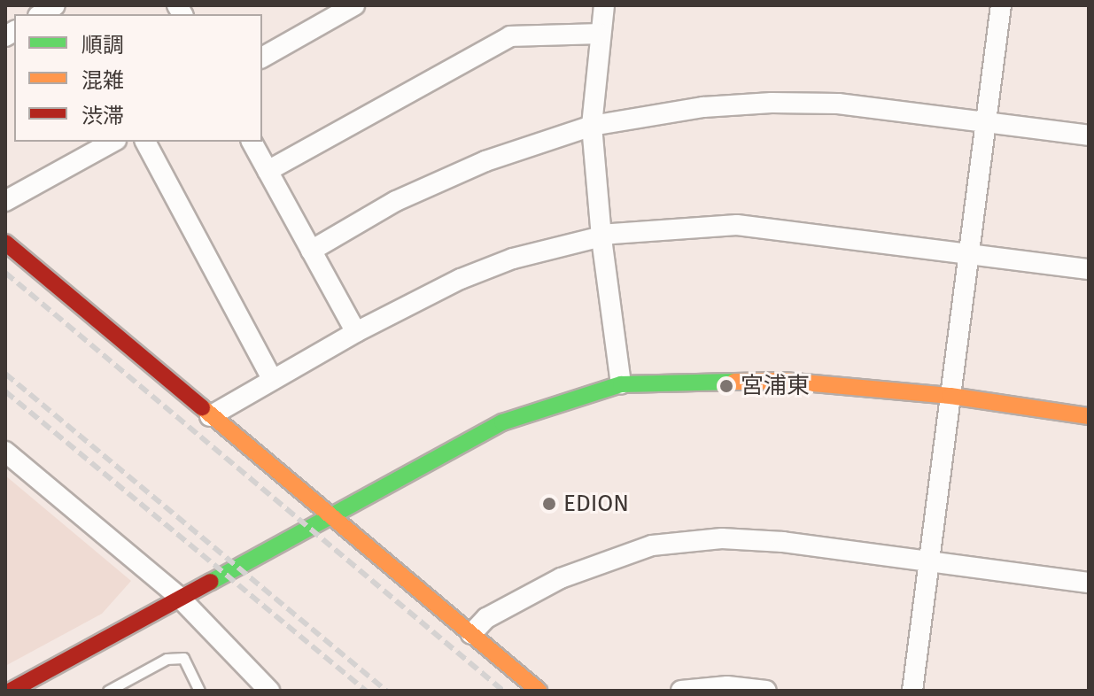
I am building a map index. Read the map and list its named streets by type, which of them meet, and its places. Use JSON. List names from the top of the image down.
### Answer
{
  "places": ["宮浦東", "EDION"],
  "legend": ["順調", "混雑", "渋滞"]
}
